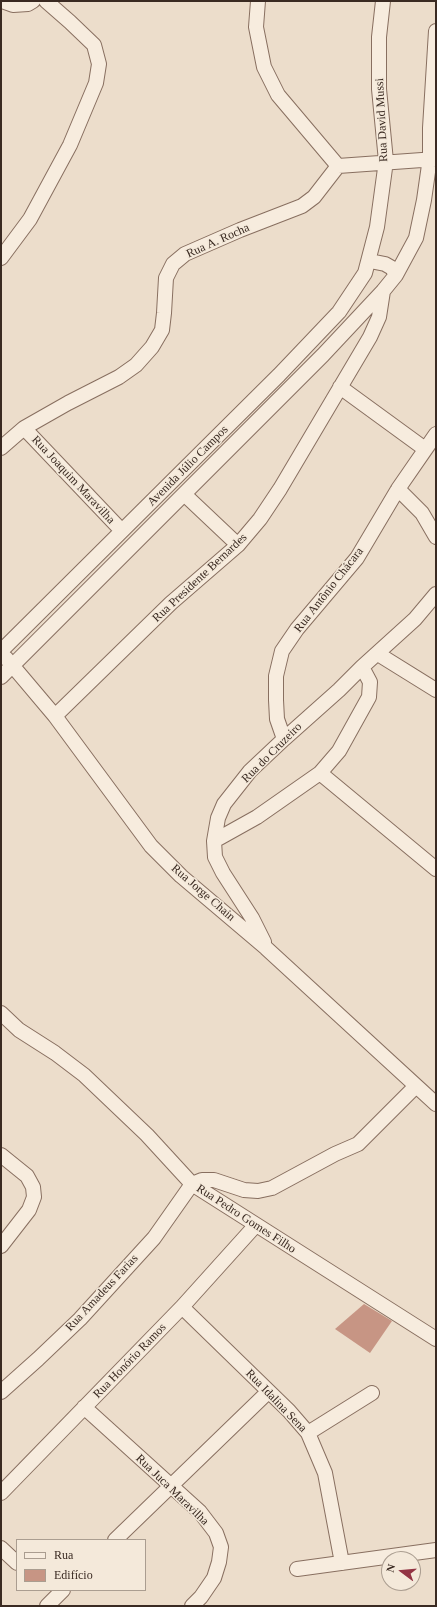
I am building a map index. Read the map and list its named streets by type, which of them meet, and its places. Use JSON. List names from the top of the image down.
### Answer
{
  "streets": {
    "street": [
      "Rua David Mussi",
      "Rua A. Rocha",
      "Avenida Júlio Campos",
      "Rua Joaquim Maravilha",
      "Rua Presidente Bernardes",
      "Rua Antônio Chácara",
      "Rua do Cruzeiro",
      "Rua Jorge Chain",
      "Rua Pedro Gomes Filho",
      "Rua Amadeus Farias",
      "Rua Honório Ramos",
      "Rua Idalina Sena",
      "Rua Juca Maravilha"
    ]
  },
  "crossings": [
    ["Rua David Mussi", "Avenida Júlio Campos"],
    ["Rua A. Rocha", "Rua Joaquim Maravilha"],
    ["Avenida Júlio Campos", "Rua Joaquim Maravilha"],
    ["Avenida Júlio Campos", "Rua Jorge Chain"],
    ["Rua Presidente Bernardes", "Rua Jorge Chain"],
    ["Rua Antônio Chácara", "Rua do Cruzeiro"],
    ["Rua do Cruzeiro", "Rua Jorge Chain"],
    ["Rua Pedro Gomes Filho", "Rua Amadeus Farias"],
    ["Rua Pedro Gomes Filho", "Rua Honório Ramos"],
    ["Rua Honório Ramos", "Rua Idalina Sena"],
    ["Rua Honório Ramos", "Rua Juca Maravilha"]
  ],
  "legend": ["Rua", "Edifício"],
  "north": "left"
}
